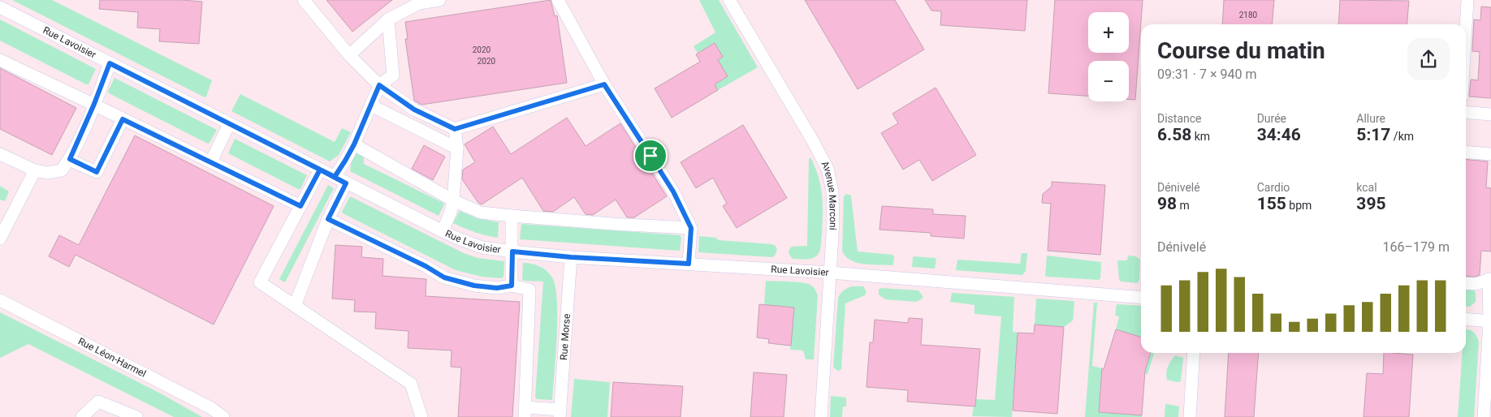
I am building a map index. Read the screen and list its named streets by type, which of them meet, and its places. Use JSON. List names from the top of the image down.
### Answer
{
  "streets": {
    "street": [
      "Rue Lavoisier",
      "Avenue Marconi",
      "Rue Morse",
      "Rue Léon-Harmel"
    ]
  },
  "crossings": [
    ["Rue Lavoisier", "Avenue Marconi"],
    ["Rue Lavoisier", "Rue Morse"]
  ],
  "house_numbers": ["2180", "2020", "2020"],
  "page": {
    "map_buttons": ["+", "−"],
    "heading": ["Course du matin", "09:31 · 7 × 940 m"],
    "stats": [
      ["Distance", "6.58 km"],
      ["Durée", "34:46"],
      ["Allure", "5:17 /km"],
      ["Dénivelé", "98 m"],
      ["Cardio", "155 bpm"],
      ["kcal", "395"]
    ],
    "chart": ["Dénivelé", "166–179 m"]
  }
}
